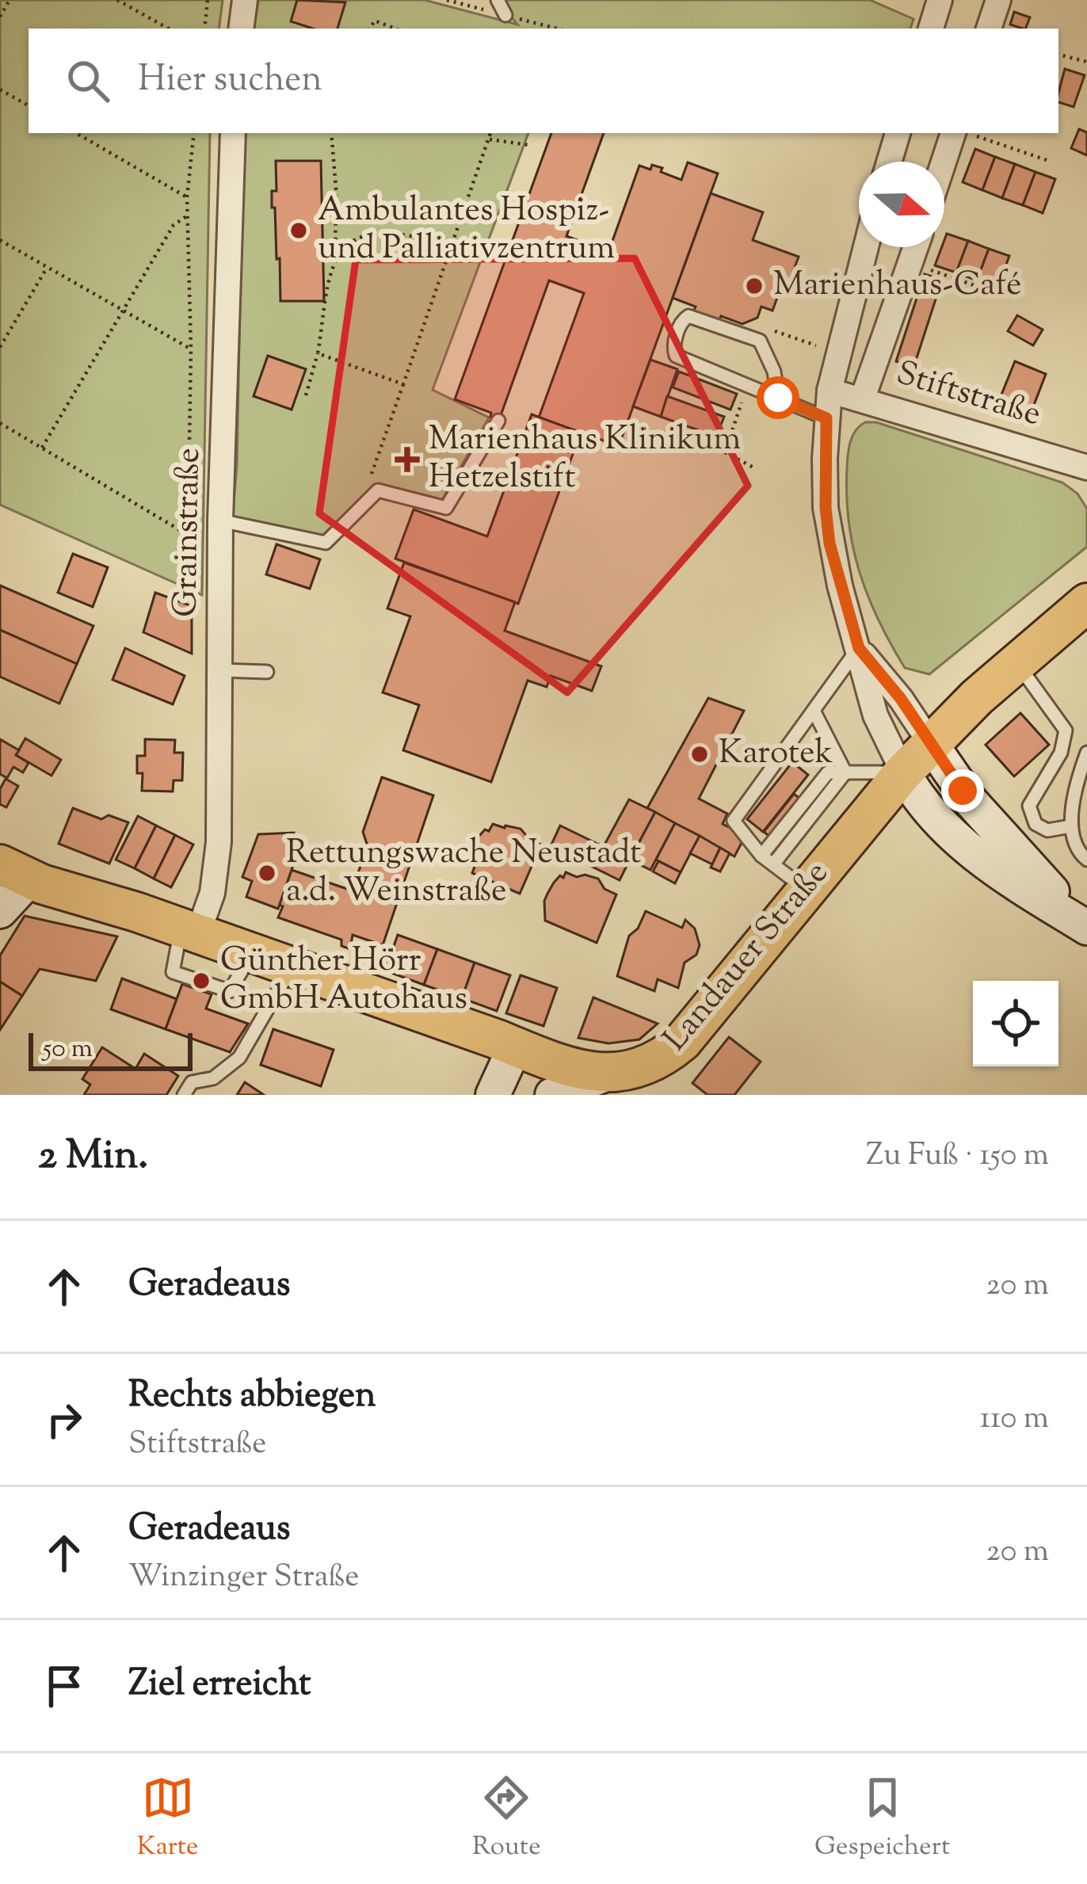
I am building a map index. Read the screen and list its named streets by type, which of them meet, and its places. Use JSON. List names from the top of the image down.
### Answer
{
  "streets": {
    "main road": ["Landauer Straße"],
    "street": ["Stiftstraße", "Grainstraße"]
  },
  "crossings": [
    ["Grainstraße", "Landauer Straße"]
  ],
  "places": {
    "other": [
      "Ambulantes Hospiz- und Palliativzentrum",
      "Marienhaus-Café",
      "Karotek",
      "Rettungswache Neustadt a.d. Weinstraße",
      "Günther Hörr GmbH Autohaus"
    ],
    "health": ["Marienhaus Klinikum Hetzelstift"]
  },
  "scale_bar": "50 m",
  "north": "right",
  "page": {
    "search": "Hier suchen",
    "scale": "50 m",
    "heading": ["2 Min.", "Zu Fuß · 150 m"],
    "list": [
      ["Geradeaus", "20 m"],
      ["Rechts abbiegen", "Stiftstraße", "110 m"],
      ["Geradeaus", "Winzinger Straße", "20 m"],
      "Ziel erreicht"
    ],
    "nav": ["Karte", "Route", "Gespeichert"]
  }
}
